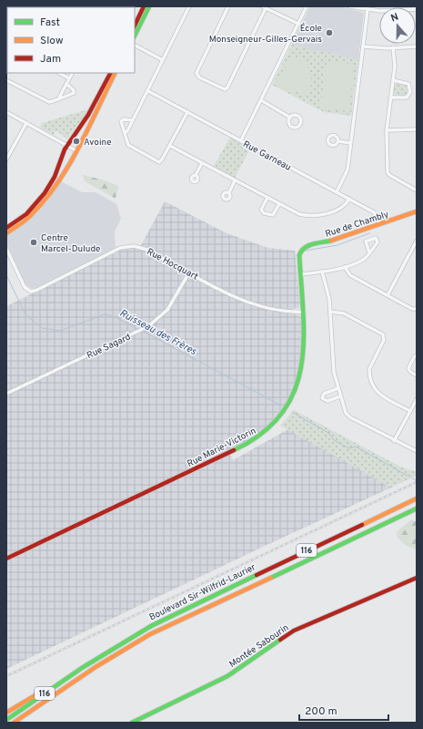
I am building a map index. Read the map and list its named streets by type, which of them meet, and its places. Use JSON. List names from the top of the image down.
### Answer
{
  "streets": {
    "main road": [
      "Rue de Chambly",
      "Rue Marie-Victorin",
      "116",
      "Boulevard Sir-Wilfrid-Laurier",
      "Montée Sabourin"
    ],
    "street": ["Rue Garneau", "Rue Hocquart", "Rue Sagard"]
  },
  "crossings": [
    ["Rue Garneau", "Rue de Chambly"],
    ["Rue de Chambly", "Rue Marie-Victorin"],
    ["Rue Hocquart", "Rue Sagard"],
    ["Rue Hocquart", "Rue Marie-Victorin"]
  ],
  "water": ["Ruisseau des Frères"],
  "places": ["École Monseigneur-Gilles-Gervais", "Avoine", "Centre Marcel-Dulude"],
  "legend": ["Fast", "Slow", "Jam"],
  "scale_bar": "200 m",
  "north": "top"
}
